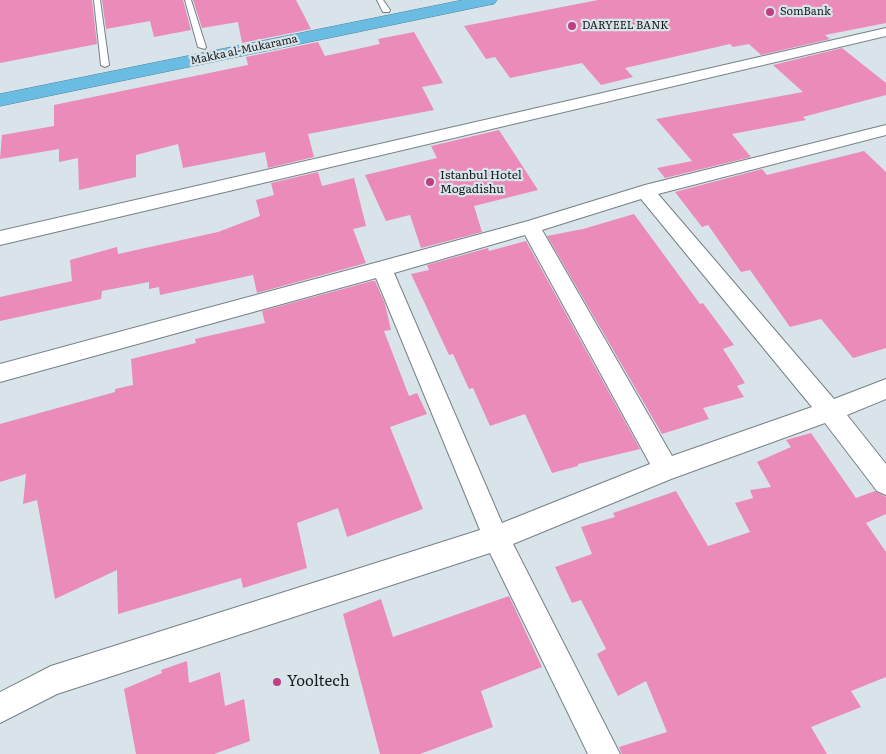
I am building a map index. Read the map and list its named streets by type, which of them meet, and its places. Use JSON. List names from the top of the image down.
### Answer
{
  "streets": {
    "highway": ["Makka al-Mukarama"]
  },
  "places": [
    "SomBank",
    "DARYEEL BANK",
    "Istanbul Hotel Mogadishu",
    "Yooltech"
  ]
}
